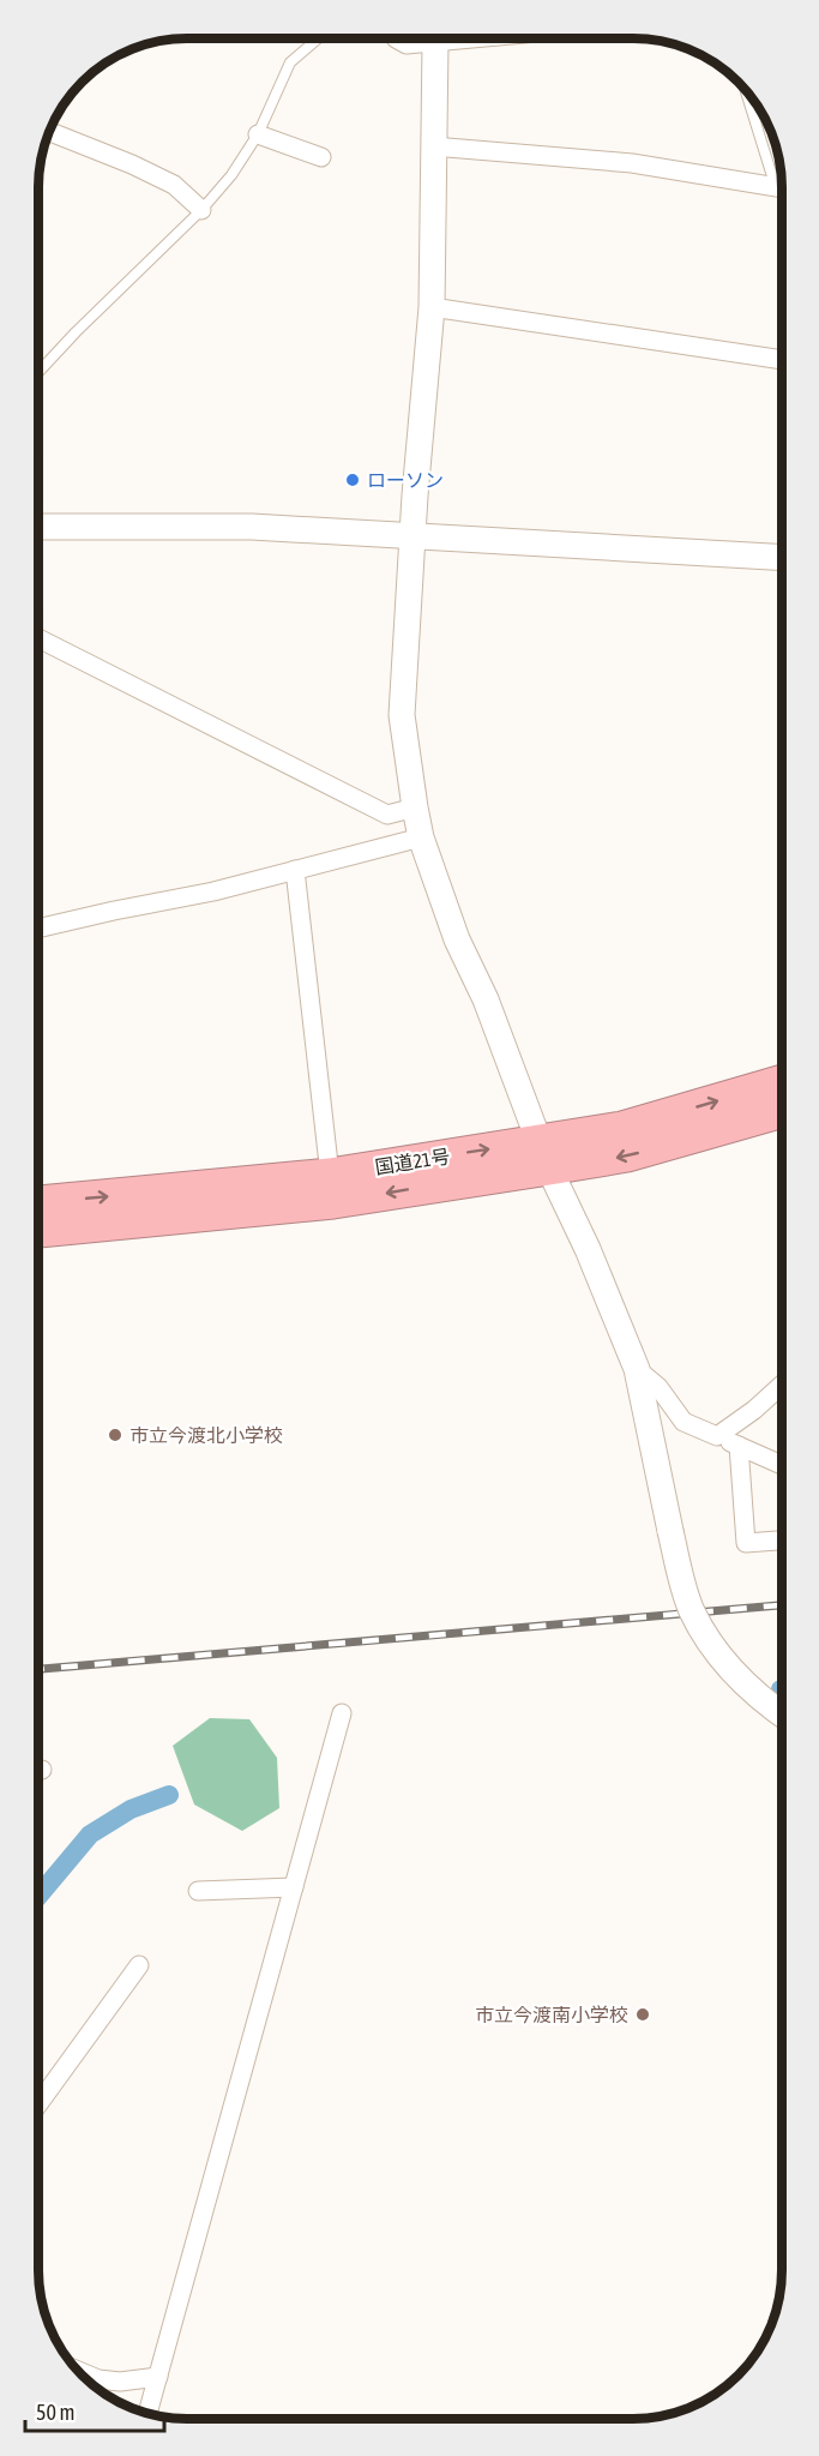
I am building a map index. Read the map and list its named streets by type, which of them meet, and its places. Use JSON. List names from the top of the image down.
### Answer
{
  "streets": {
    "highway": ["国道21号"]
  },
  "places": ["ローソン", "市立今渡北小学校", "市立今渡南小学校"],
  "scale_bar": "50 m"
}
